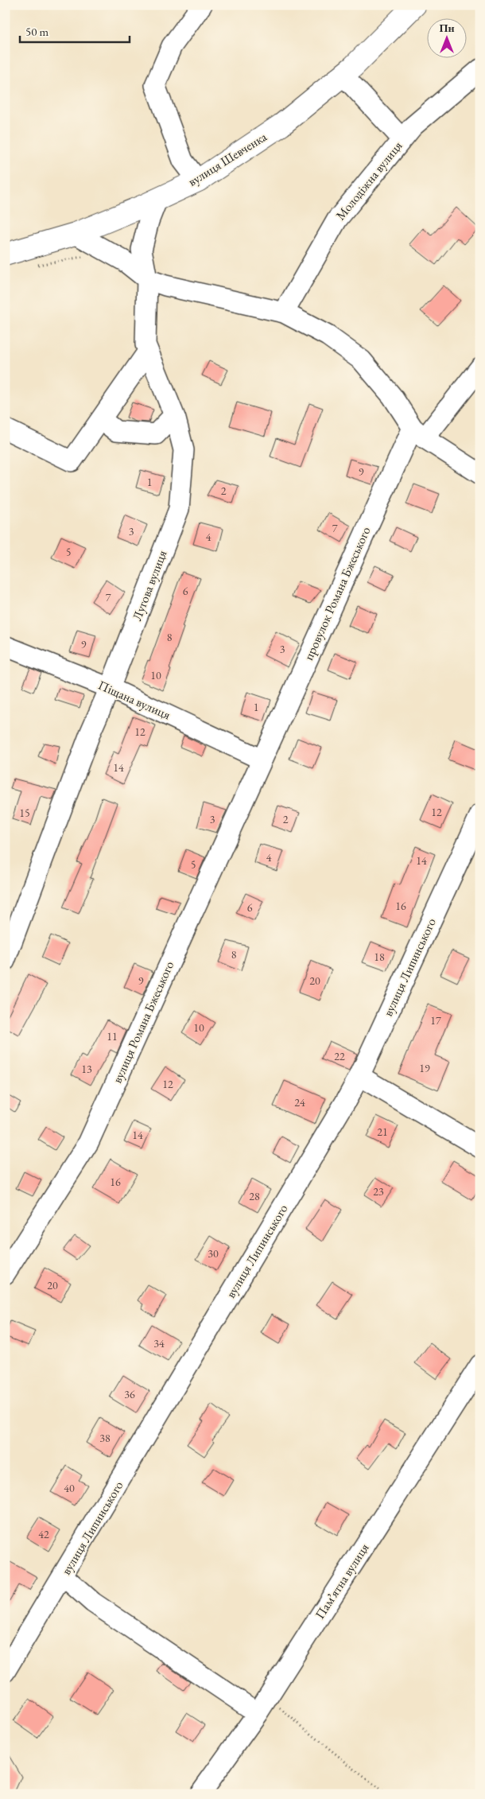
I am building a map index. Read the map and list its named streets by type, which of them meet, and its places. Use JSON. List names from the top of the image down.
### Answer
{
  "streets": {
    "main road": ["вулиця Шевченка"],
    "street": [
      "Молодіжна вулиця",
      "Лугова вулиця",
      "провулок Романа Бжеського",
      "Піщана вулиця",
      "вулиця Липинського",
      "вулиця Романа Бжеського",
      "Памʼятна вулиця"
    ]
  },
  "crossings": [
    ["вулиця Шевченка", "Лугова вулиця"],
    ["Лугова вулиця", "Піщана вулиця"],
    ["провулок Романа Бжеського", "Піщана вулиця"],
    ["провулок Романа Бжеського", "вулиця Романа Бжеського"],
    ["Піщана вулиця", "вулиця Романа Бжеського"]
  ],
  "house_numbers": [
    "9",
    "1",
    "2",
    "7",
    "3",
    "4",
    "5",
    "6",
    "7",
    "8",
    "9",
    "3",
    "10",
    "1",
    "12",
    "14",
    "12",
    "15",
    "3",
    "2",
    "4",
    "14",
    "5",
    "16",
    "6",
    "8",
    "18",
    "9",
    "20",
    "17",
    "10",
    "11",
    "22",
    "19",
    "13",
    "12",
    "24",
    "21",
    "14",
    "16",
    "23",
    "28",
    "30",
    "20",
    "34",
    "36",
    "38",
    "40",
    "42"
  ],
  "scale_bar": "50 m",
  "north": "top"
}
